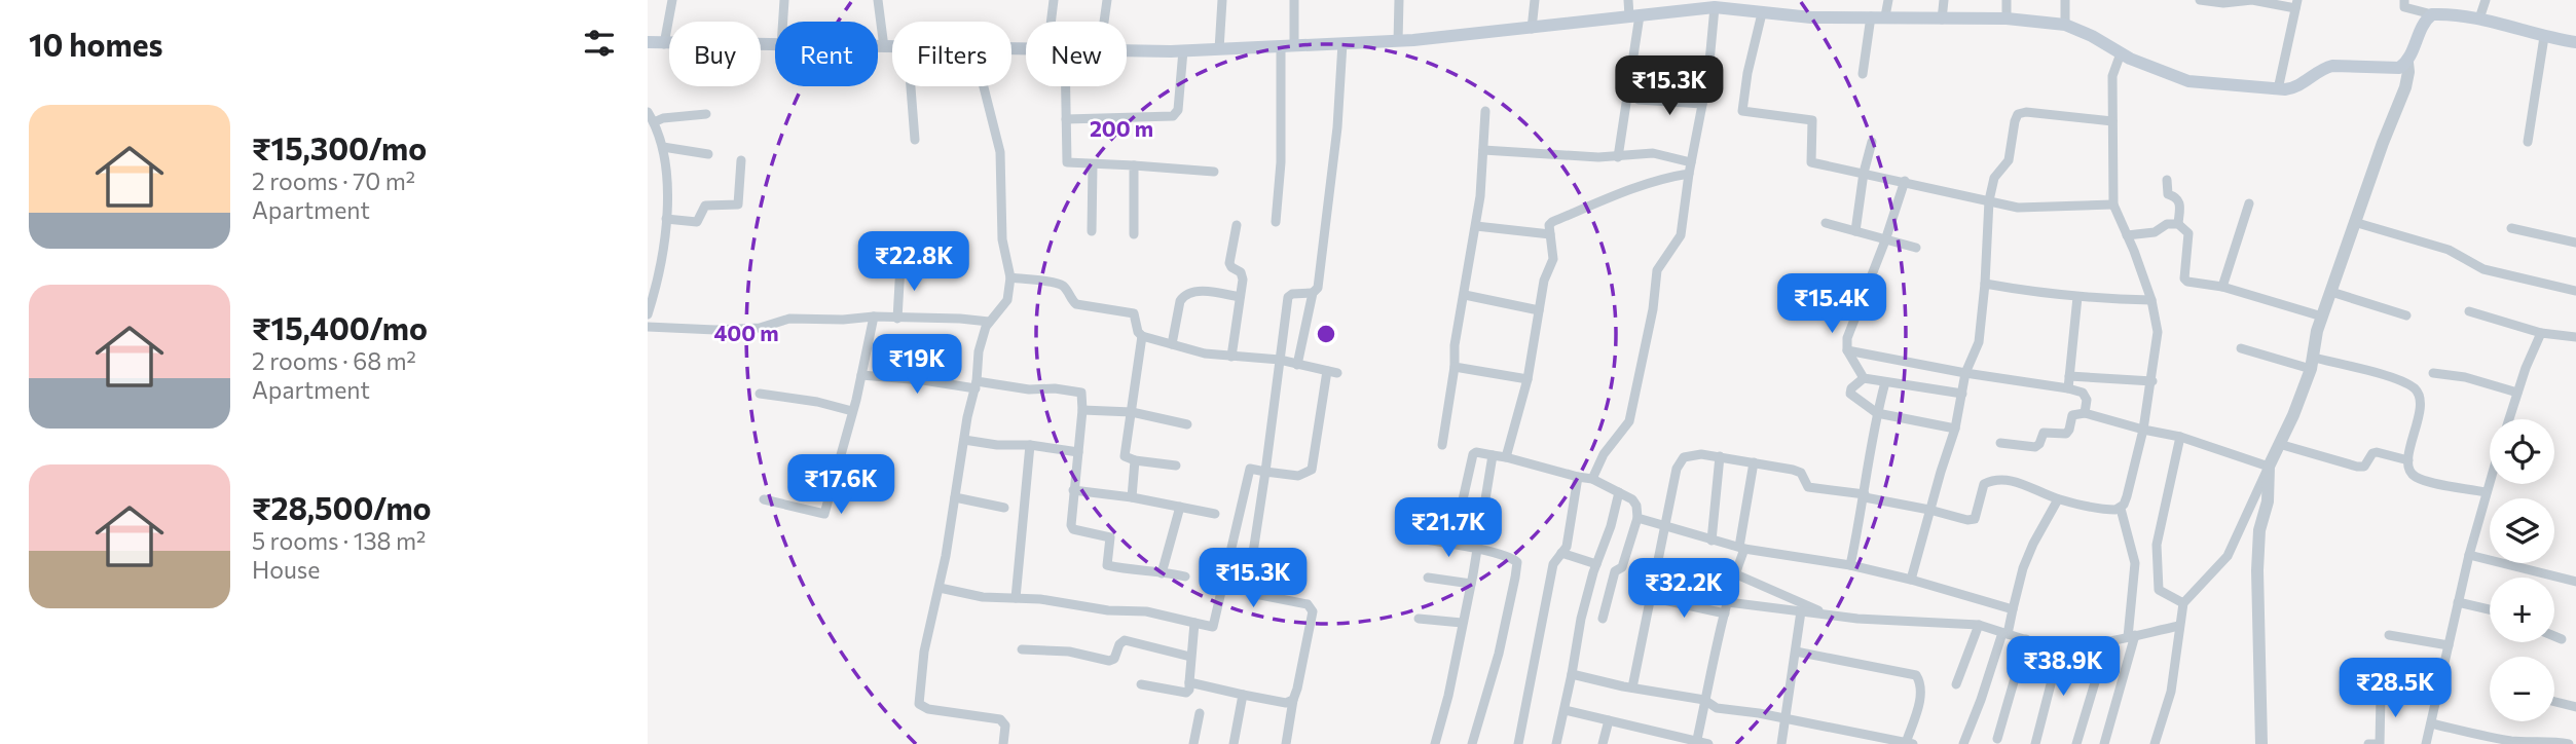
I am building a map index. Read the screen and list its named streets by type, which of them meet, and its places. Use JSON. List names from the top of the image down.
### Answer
{
  "page": {
    "heading": "10 homes",
    "chip": [
      "Buy",
      "Rent",
      "Filters",
      "New"
    ],
    "price": [
      "₹15.3K",
      "₹22.8K",
      "₹15.4K",
      "₹19K",
      "₹17.6K",
      "₹21.7K",
      "₹15.3K",
      "₹32.2K",
      "₹38.9K",
      "₹28.5K"
    ],
    "list": [
      {
        "name": "₹15,300/mo",
        "note": "2 rooms · 70 m² · Apartment"
      },
      {
        "name": "₹15,400/mo",
        "note": "2 rooms · 68 m² · Apartment"
      },
      {
        "name": "₹28,500/mo",
        "note": "5 rooms · 138 m² · House"
      }
    ],
    "map_buttons": ["+", "−"]
  },
  "rings": ["200 m", "400 m"]
}
